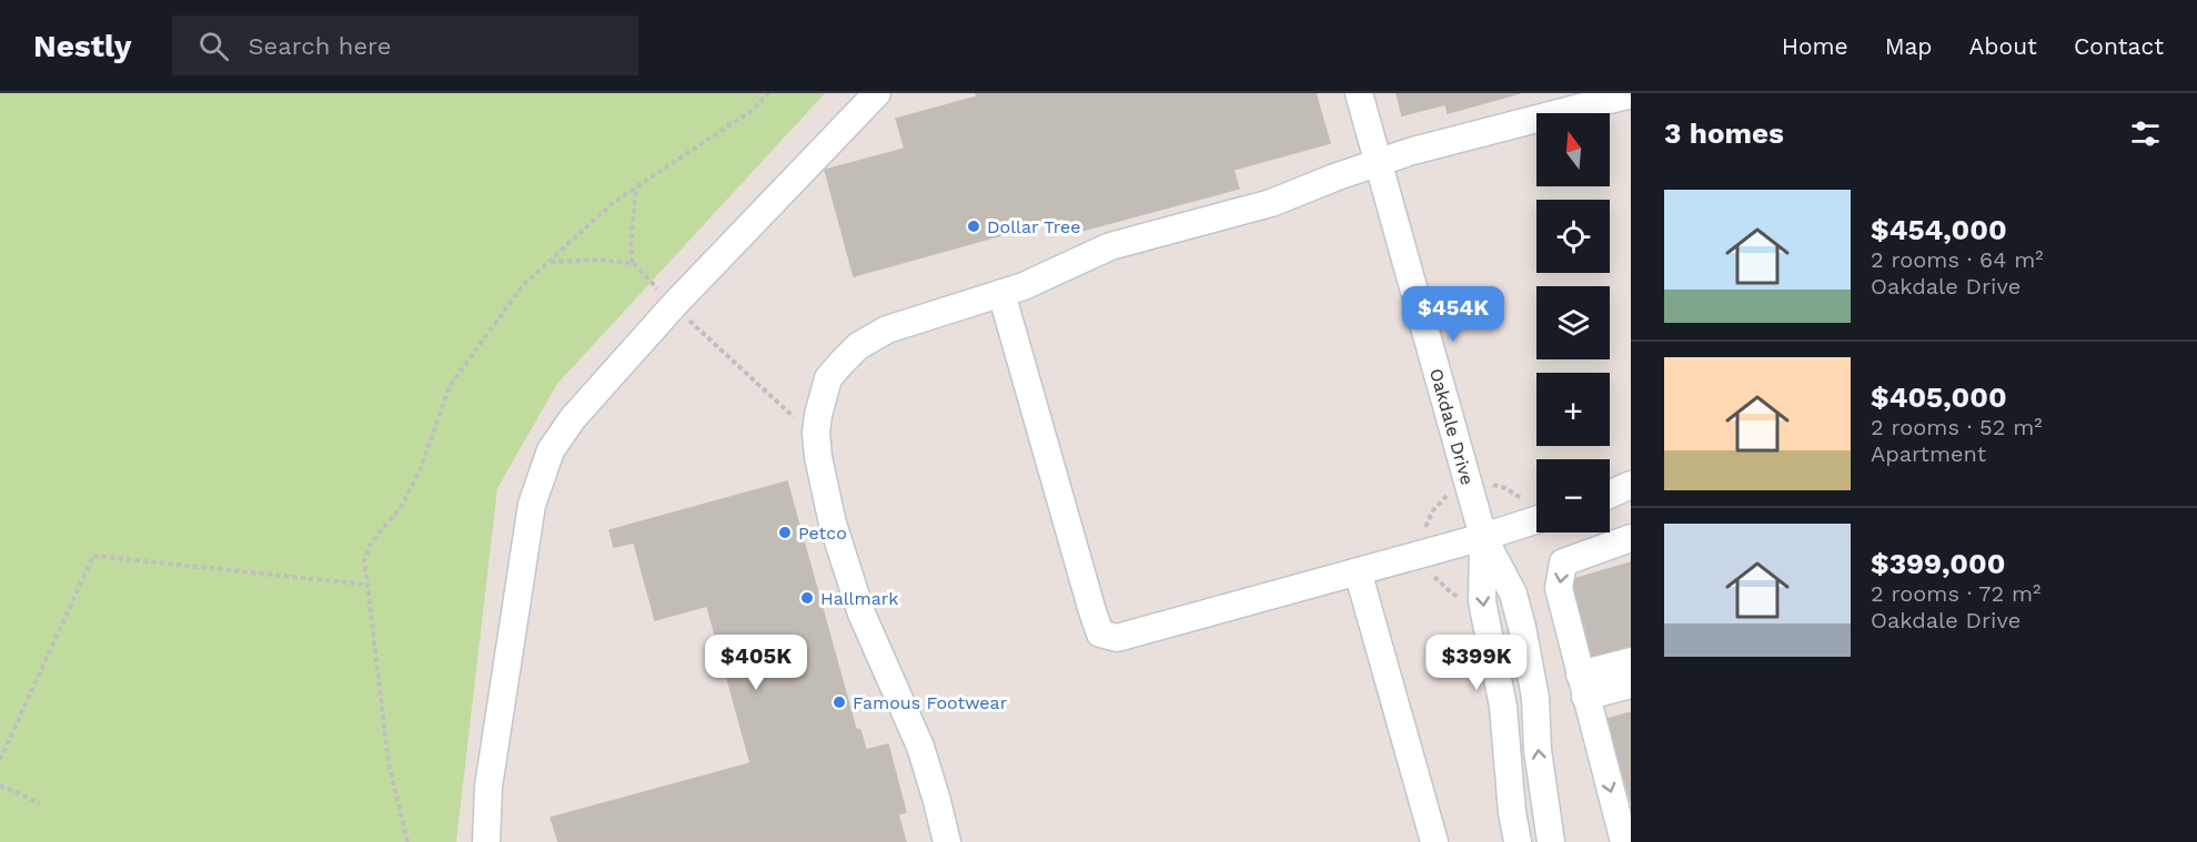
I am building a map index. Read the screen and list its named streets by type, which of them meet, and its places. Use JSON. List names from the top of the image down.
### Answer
{
  "streets": {
    "street": ["Oakdale Drive"]
  },
  "places": [
    "Dollar Tree",
    "Petco",
    "Hallmark",
    "Famous Footwear"
  ],
  "north": "top",
  "page": {
    "header": "Nestly",
    "search": "Search here",
    "nav": [
      "Home",
      "Map",
      "About",
      "Contact"
    ],
    "heading": "3 homes",
    "map_buttons": ["+", "−"],
    "list": [
      {
        "name": "$454,000",
        "note": "2 rooms · 64 m² · Oakdale Drive"
      },
      {
        "name": "$405,000",
        "note": "2 rooms · 52 m² · Apartment"
      },
      {
        "name": "$399,000",
        "note": "2 rooms · 72 m² · Oakdale Drive"
      }
    ],
    "price": ["$454K", "$405K", "$399K"]
  }
}
